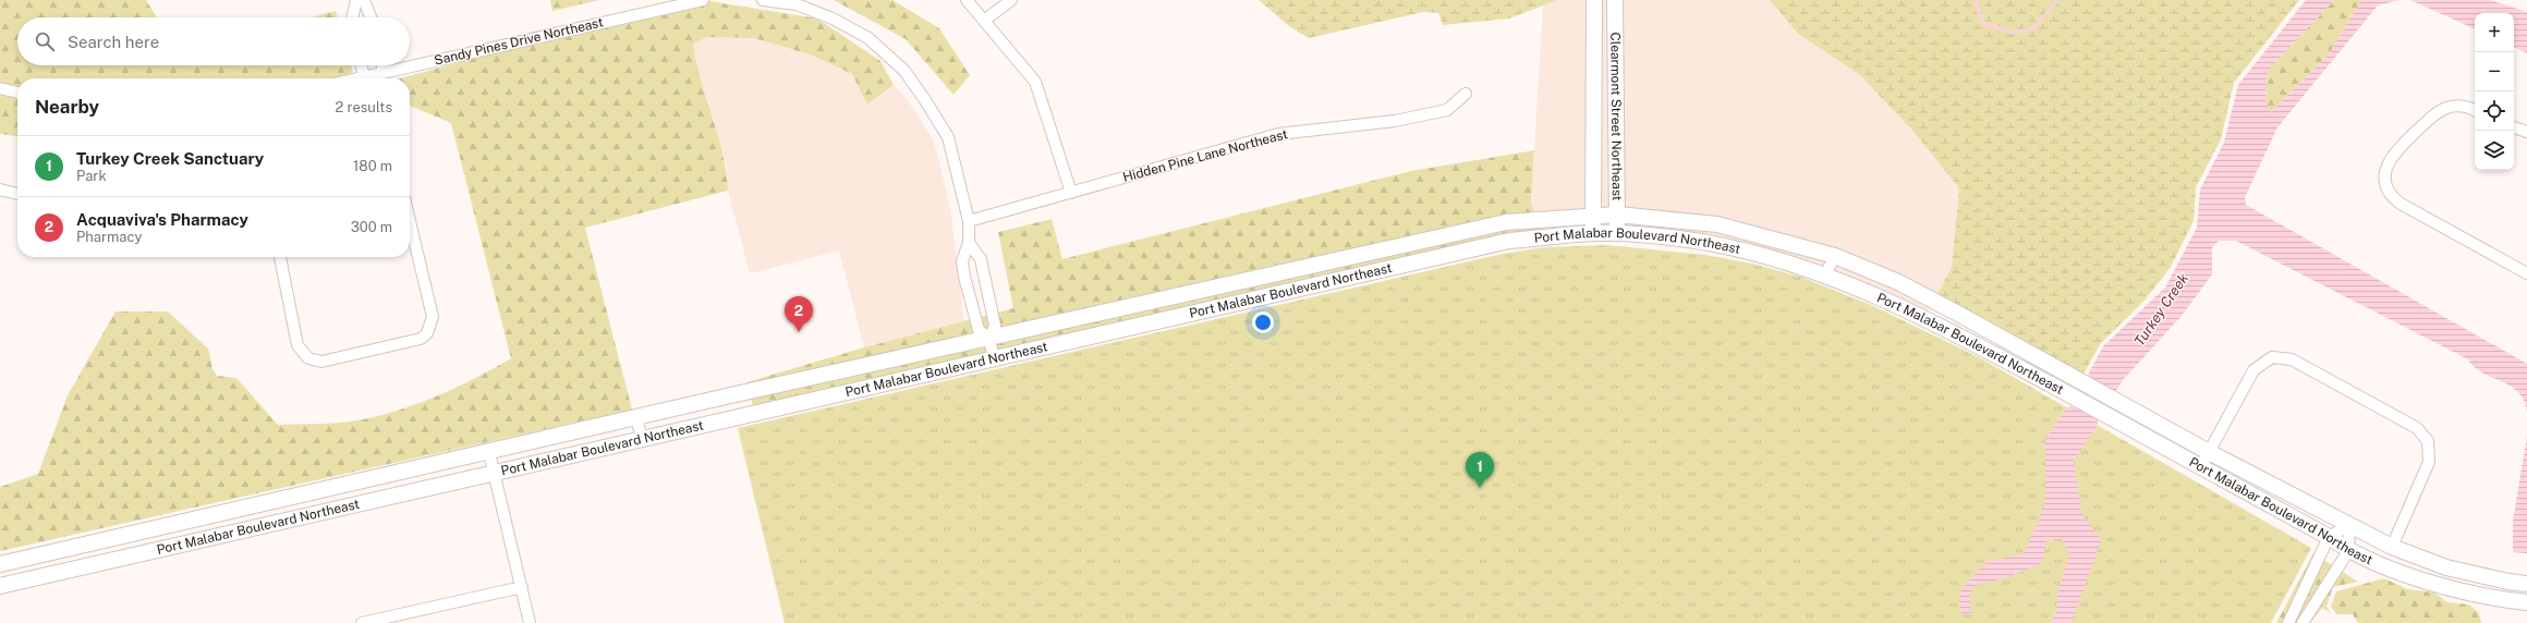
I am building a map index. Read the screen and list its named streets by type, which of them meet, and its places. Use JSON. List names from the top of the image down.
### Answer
{
  "streets": {
    "street": [
      "Sandy Pines Drive Northeast",
      "Clearmont Street Northeast",
      "Hidden Pine Lane Northeast",
      "Port Malabar Boulevard Northeast"
    ]
  },
  "crossings": [
    ["Clearmont Street Northeast", "Port Malabar Boulevard Northeast"]
  ],
  "water": ["Turkey Creek"],
  "page": {
    "map_buttons": ["+", "−"],
    "search": "Search here",
    "heading": ["Nearby", "2 results"],
    "list": [
      {
        "mark": "1",
        "name": "Turkey Creek Sanctuary",
        "note": "Park",
        "value": "180 m"
      },
      {
        "mark": "2",
        "name": "Acquaviva's Pharmacy",
        "note": "Pharmacy",
        "value": "300 m"
      }
    ],
    "pins": ["2", "1"]
  }
}
